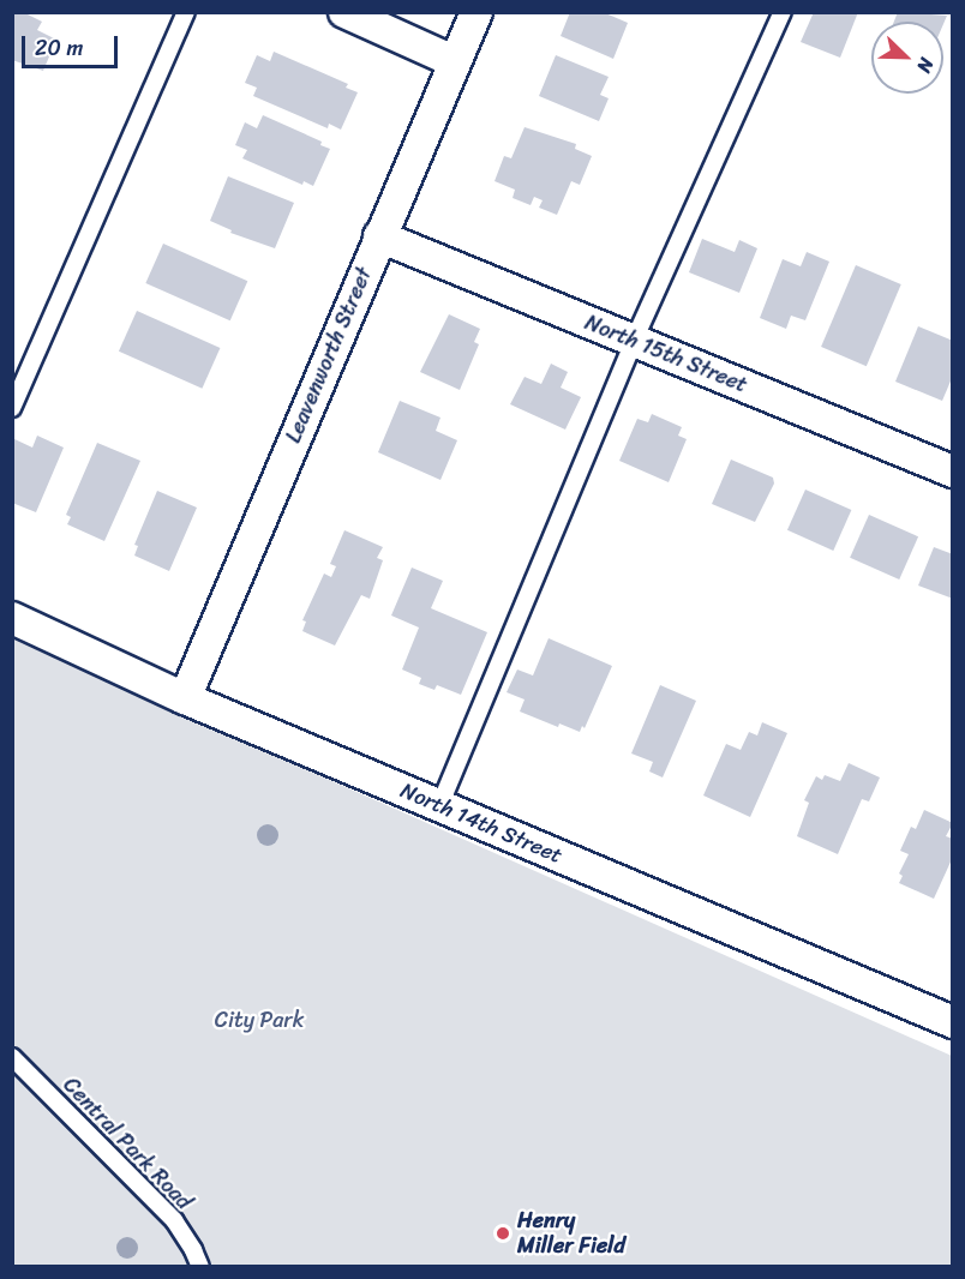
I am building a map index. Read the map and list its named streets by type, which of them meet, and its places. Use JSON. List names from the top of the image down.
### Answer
{
  "streets": {
    "street": ["North 15th Street", "Leavenworth Street", "North 14th Street"],
    "lane": ["Central Park Road"]
  },
  "crossings": [
    ["North 15th Street", "Leavenworth Street"],
    ["Leavenworth Street", "North 14th Street"]
  ],
  "parks": ["City Park"],
  "places": ["Henry Miller Field"],
  "scale_bar": "20 m",
  "north": "bottom right"
}
